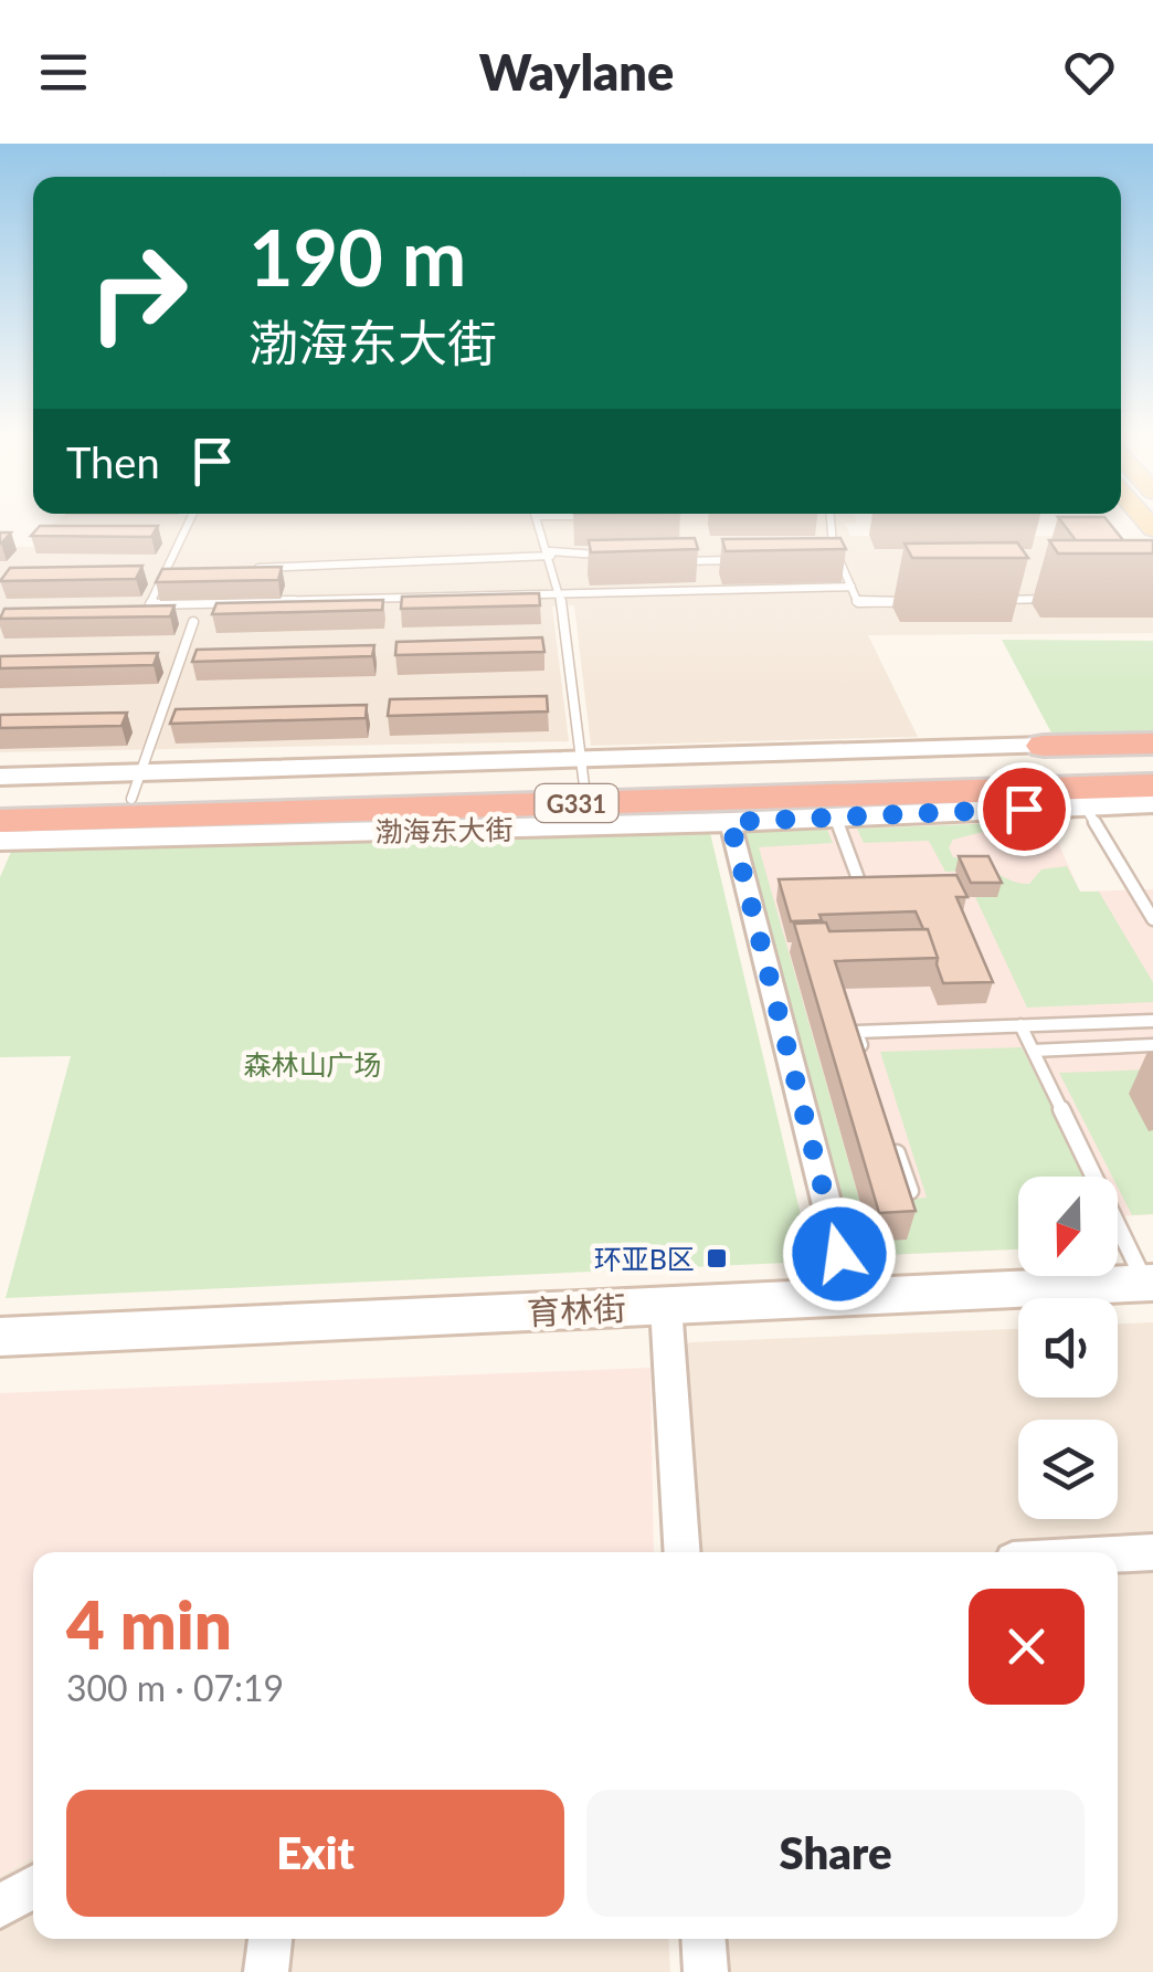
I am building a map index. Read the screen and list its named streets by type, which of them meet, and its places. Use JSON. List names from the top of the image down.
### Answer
{
  "streets": {
    "highway": ["G331", "渤海东大街"],
    "street": ["育林街"]
  },
  "parks": ["森林山广场"],
  "places": {
    "transit": ["环亚B区"]
  },
  "north": "bottom",
  "page": {
    "header": "Waylane",
    "turn": ["190 m", "渤海东大街"],
    "then": "Then",
    "heading": ["4 min", "300 m · 07:19"],
    "buttons": ["Exit", "Share"]
  }
}
